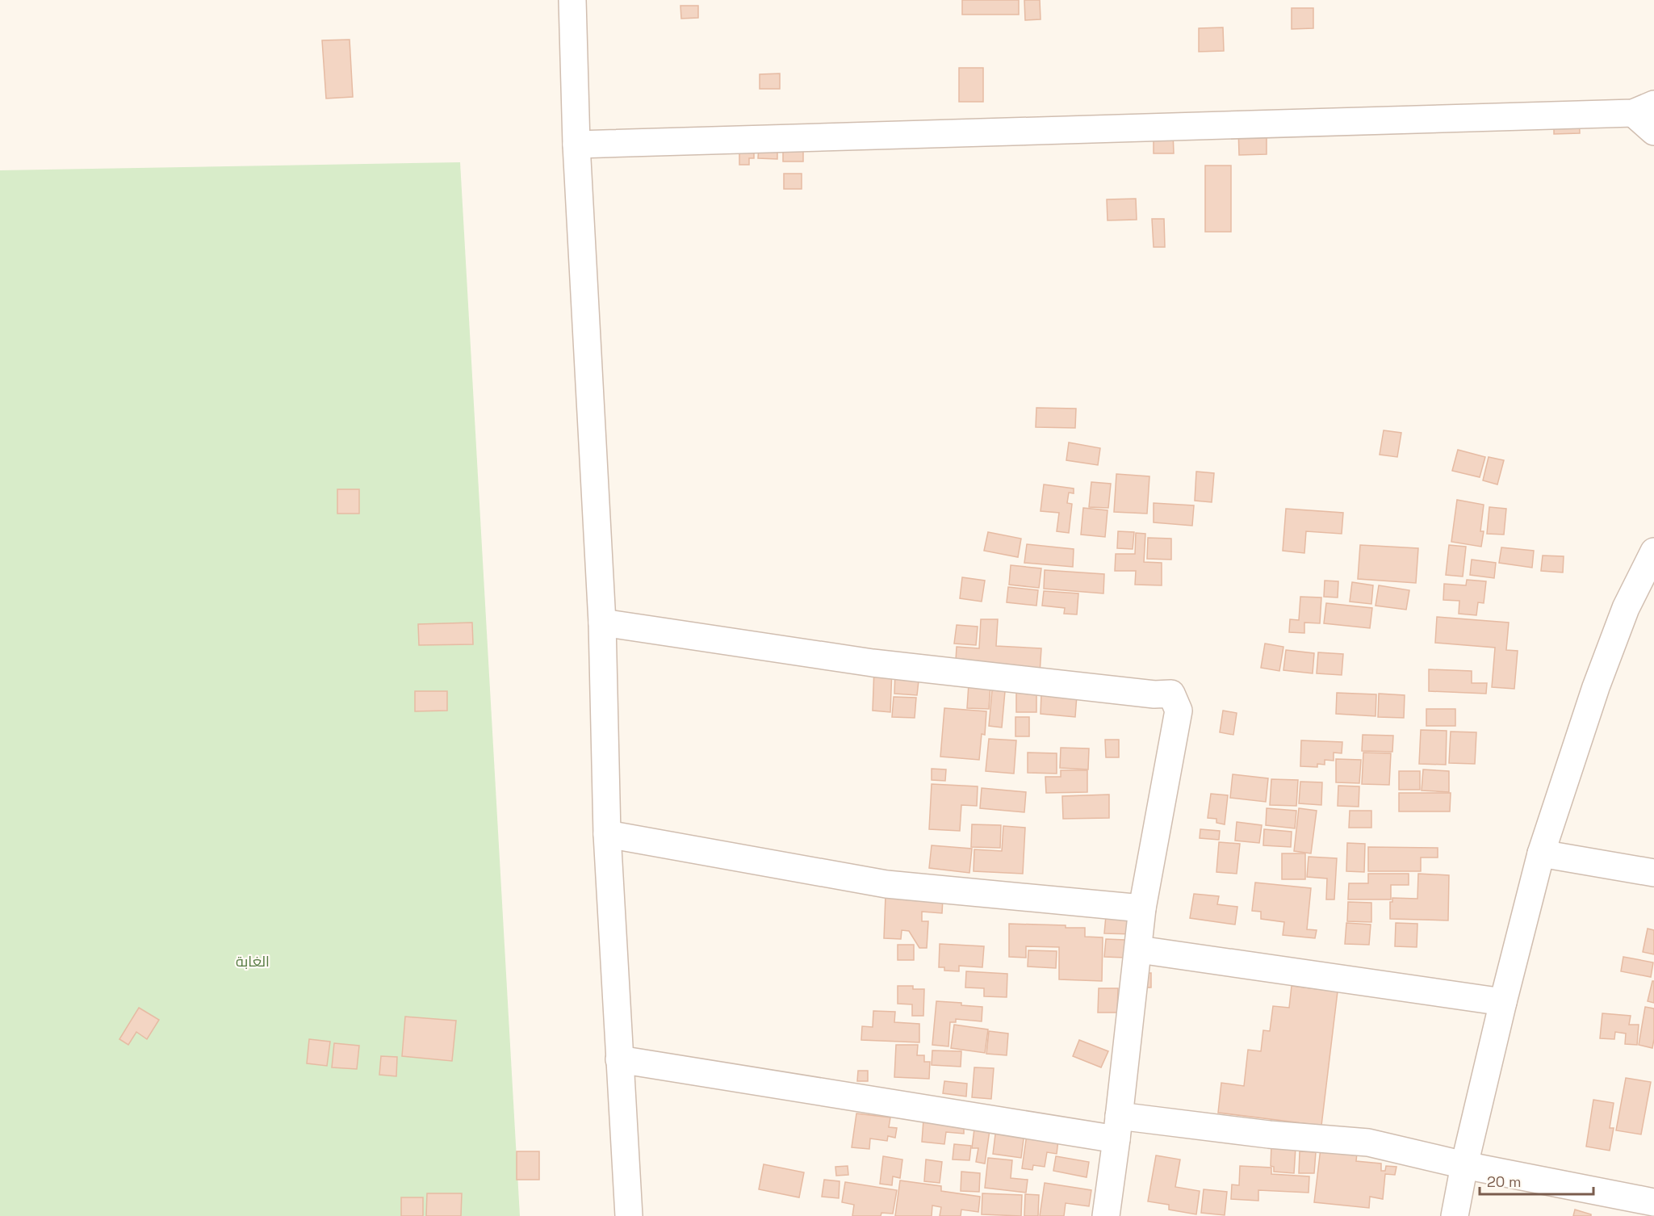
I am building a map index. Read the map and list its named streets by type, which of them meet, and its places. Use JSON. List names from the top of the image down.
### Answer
{
  "parks": ["الغابة"],
  "scale_bar": "20 m"
}
